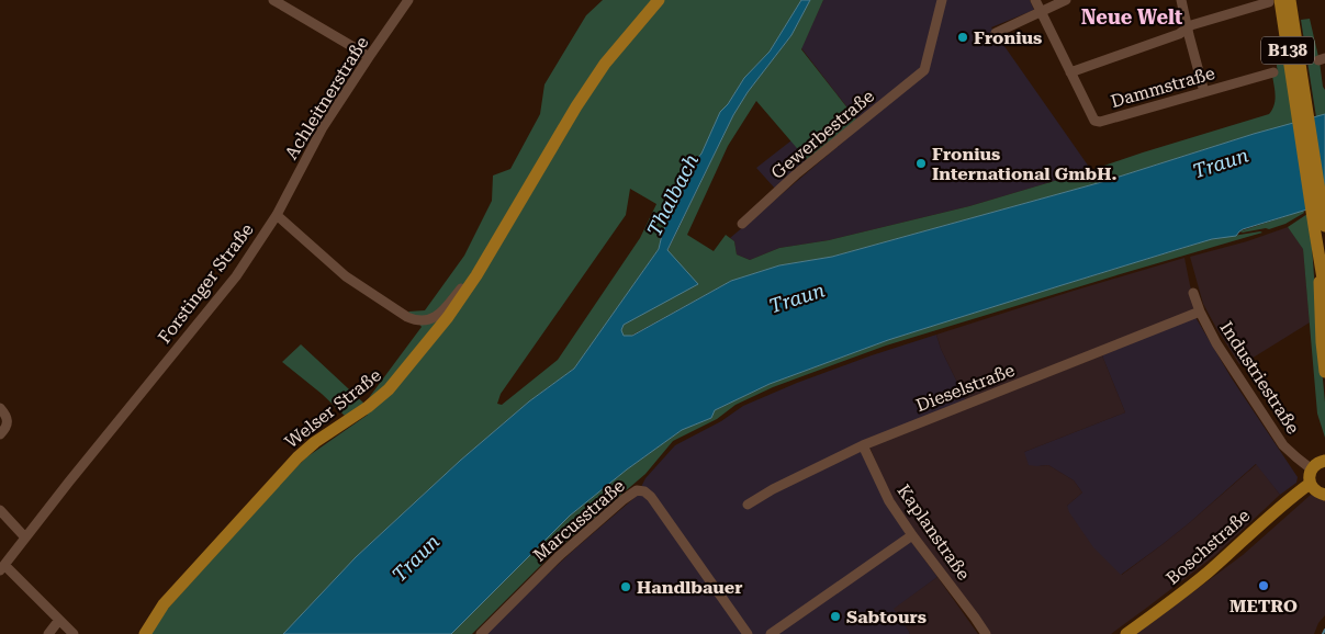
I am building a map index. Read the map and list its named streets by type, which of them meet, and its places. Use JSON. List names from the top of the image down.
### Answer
{
  "streets": {
    "main road": ["B138", "Welser Straße", "Boschstraße"],
    "street": [
      "Dammstraße",
      "Achleitnerstraße",
      "Gewerbestraße",
      "Forstinger Straße",
      "Industriestraße",
      "Dieselstraße",
      "Marcusstraße",
      "Kaplanstraße"
    ]
  },
  "crossings": [
    ["Achleitnerstraße", "Forstinger Straße"],
    ["Forstinger Straße", "Welser Straße"],
    ["Industriestraße", "Dieselstraße"],
    ["Dieselstraße", "Kaplanstraße"]
  ],
  "districts": ["Neue Welt"],
  "water": ["Traun", "Thalbach"],
  "places": [
    "Fronius",
    "Fronius International GmbH.",
    "METRO",
    "Handlbauer",
    "Sabtours"
  ]
}
